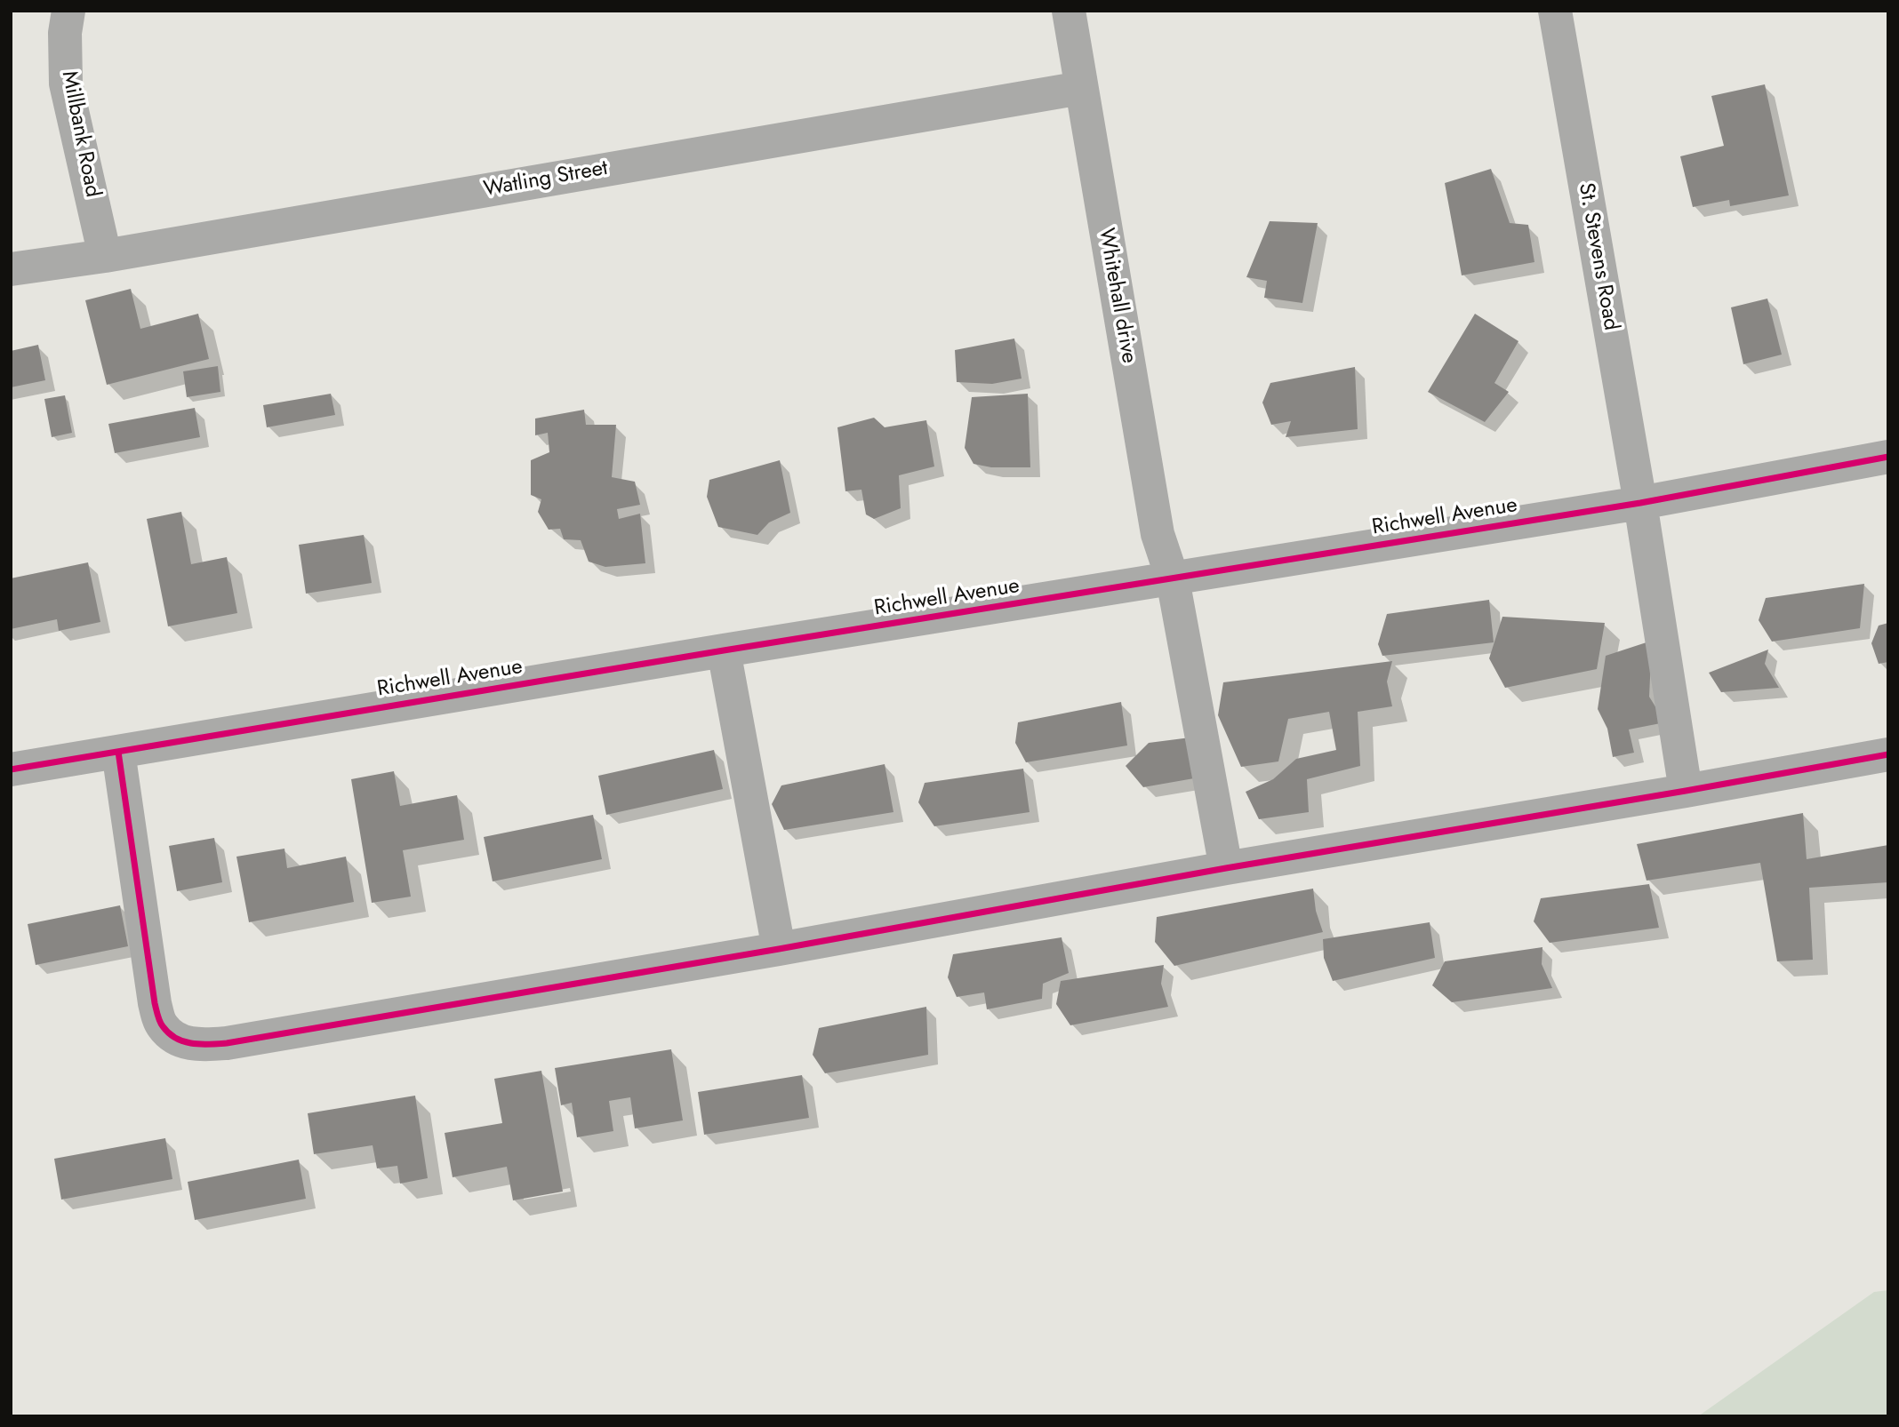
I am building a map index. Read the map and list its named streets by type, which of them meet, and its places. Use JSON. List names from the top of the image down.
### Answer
{
  "streets": {
    "street": [
      "Millbank Road",
      "Watling Street",
      "St. Stevens Road",
      "Whitehall drive",
      "Richwell Avenue"
    ]
  },
  "crossings": [
    ["Millbank Road", "Watling Street"],
    ["Watling Street", "Whitehall drive"],
    ["St. Stevens Road", "Richwell Avenue"],
    ["Whitehall drive", "Richwell Avenue"]
  ]
}
